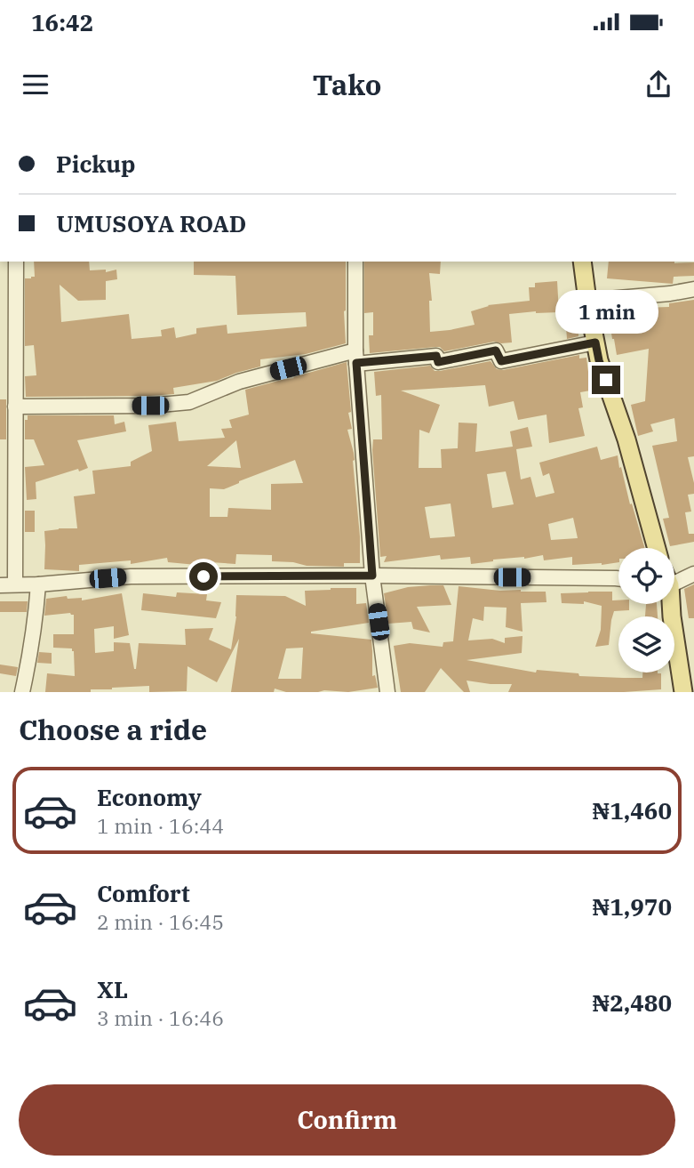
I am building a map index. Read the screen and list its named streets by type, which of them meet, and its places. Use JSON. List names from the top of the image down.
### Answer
{
  "page": {
    "status": "16:42",
    "header": "Tako",
    "banner": ["Pickup", "UMUSOYA ROAD"],
    "bubble": "1 min",
    "heading": "Choose a ride",
    "list": [
      {
        "name": "Economy",
        "note": "1 min · 16:44",
        "value": "₦1,460"
      },
      {
        "name": "Comfort",
        "note": "2 min · 16:45",
        "value": "₦1,970"
      },
      {
        "name": "XL",
        "note": "3 min · 16:46",
        "value": "₦2,480"
      }
    ],
    "buttons": "Confirm"
  }
}
